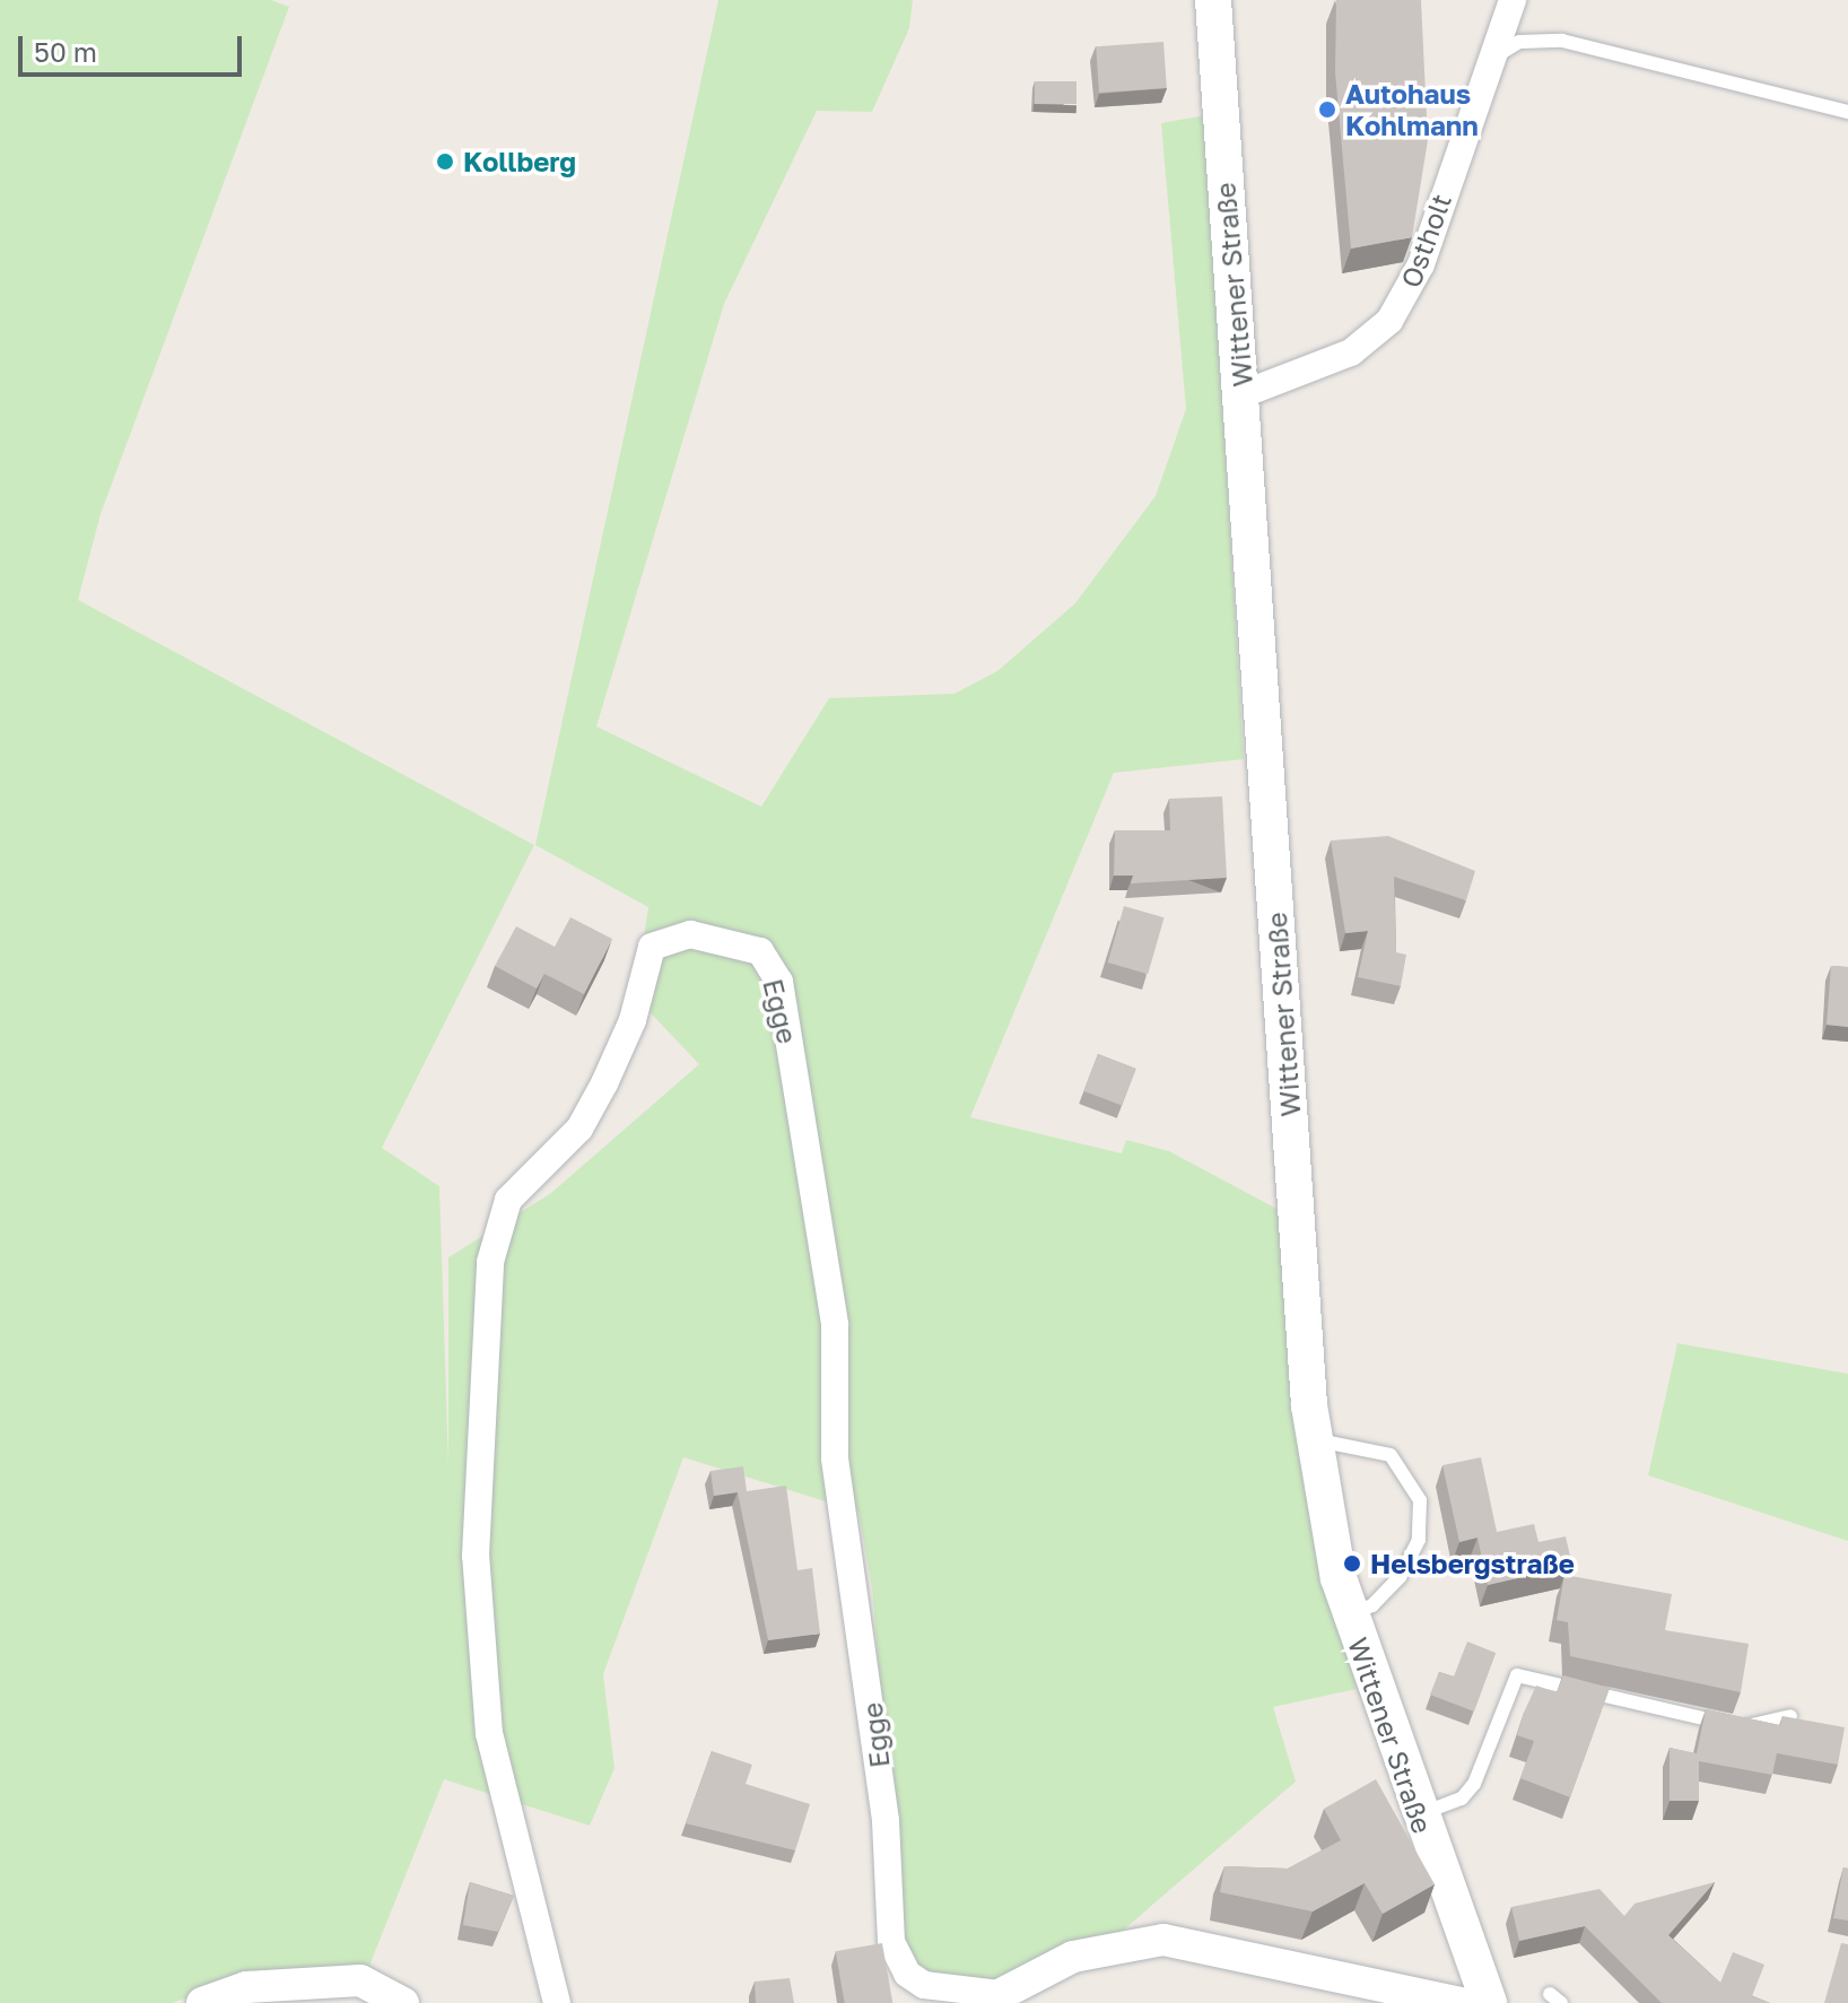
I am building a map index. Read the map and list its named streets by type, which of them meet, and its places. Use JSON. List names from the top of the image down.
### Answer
{
  "streets": {
    "main road": ["Wittener Straße"],
    "street": ["Ostholt", "Egge"]
  },
  "crossings": [
    ["Ostholt", "Wittener Straße"]
  ],
  "places": ["Autohaus Kohlmann", "Kollberg", "Helsbergstraße"],
  "scale_bar": "50 m"
}
